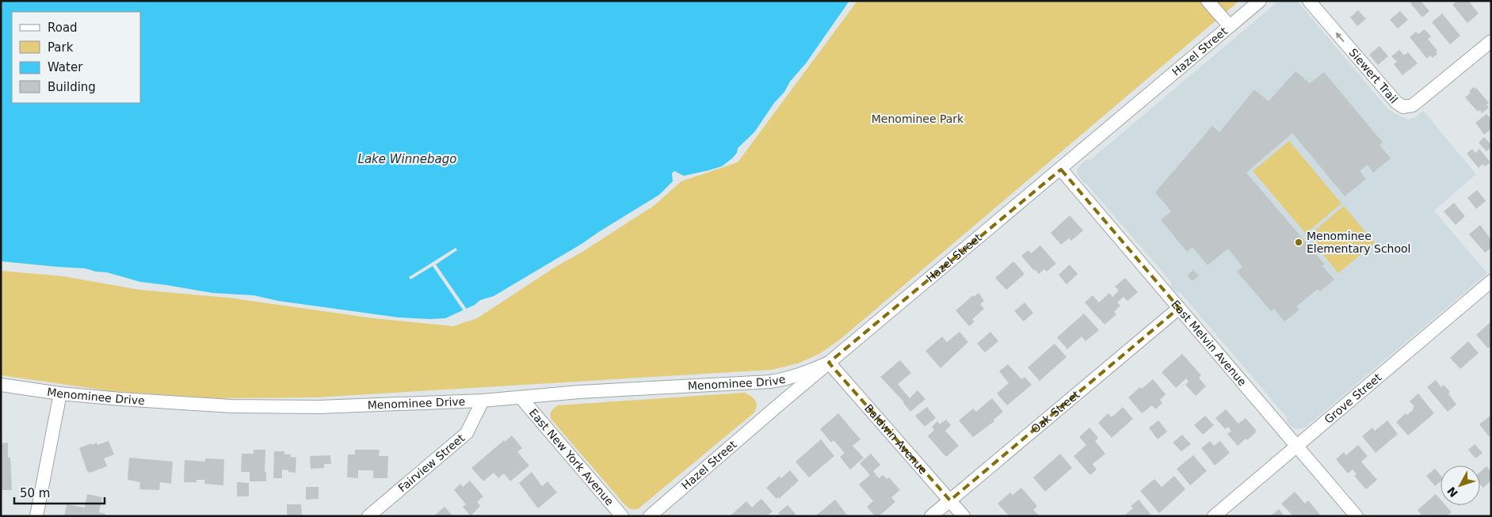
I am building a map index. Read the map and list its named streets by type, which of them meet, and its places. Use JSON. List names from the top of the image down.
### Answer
{
  "streets": {
    "street": [
      "Hazel Street",
      "Siewert Trail",
      "East Melvin Avenue",
      "Menominee Drive",
      "Grove Street",
      "Oak Street",
      "Baldwin Avenue",
      "East New York Avenue",
      "Fairview Street"
    ]
  },
  "crossings": [
    ["Hazel Street", "East Melvin Avenue"],
    ["Hazel Street", "Menominee Drive"],
    ["Hazel Street", "Baldwin Avenue"],
    ["East Melvin Avenue", "Grove Street"],
    ["East Melvin Avenue", "Oak Street"],
    ["Menominee Drive", "Baldwin Avenue"],
    ["Menominee Drive", "East New York Avenue"],
    ["Menominee Drive", "Fairview Street"],
    ["Oak Street", "Baldwin Avenue"]
  ],
  "water": ["Lake Winnebago"],
  "parks": ["Menominee Park"],
  "places": ["Menominee Elementary School"],
  "legend": [
    "Road",
    "Park",
    "Water",
    "Building"
  ],
  "scale_bar": "50 m",
  "north": "bottom left"
}
